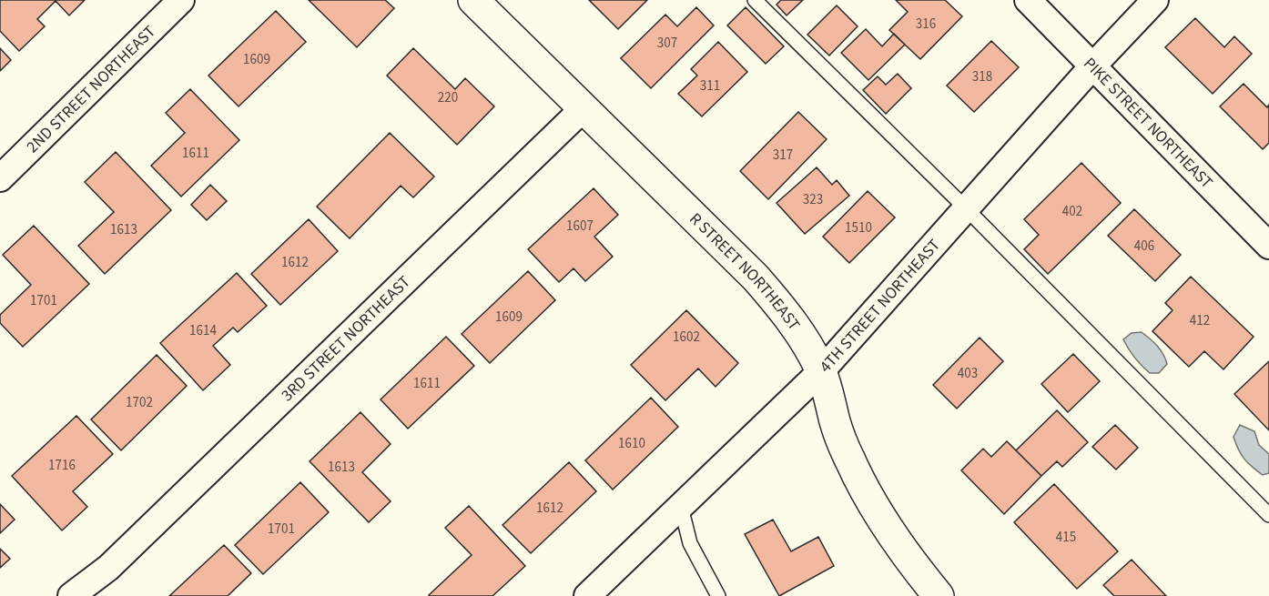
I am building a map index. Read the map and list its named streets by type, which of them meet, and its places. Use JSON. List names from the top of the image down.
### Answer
{
  "streets": {
    "street": [
      "2ND STREET NORTHEAST",
      "PIKE STREET NORTHEAST",
      "R STREET NORTHEAST",
      "4TH STREET NORTHEAST",
      "3RD STREET NORTHEAST"
    ]
  },
  "crossings": [
    ["PIKE STREET NORTHEAST", "4TH STREET NORTHEAST"],
    ["R STREET NORTHEAST", "4TH STREET NORTHEAST"],
    ["R STREET NORTHEAST", "3RD STREET NORTHEAST"]
  ],
  "house_numbers": [
    "316",
    "307",
    "1609",
    "318",
    "311",
    "220",
    "1611",
    "317",
    "323",
    "402",
    "1607",
    "1510",
    "1613",
    "406",
    "1612",
    "1701",
    "1609",
    "412",
    "1614",
    "1602",
    "403",
    "1611",
    "1702",
    "1610",
    "1716",
    "1613",
    "1612",
    "1701",
    "415"
  ]
}
